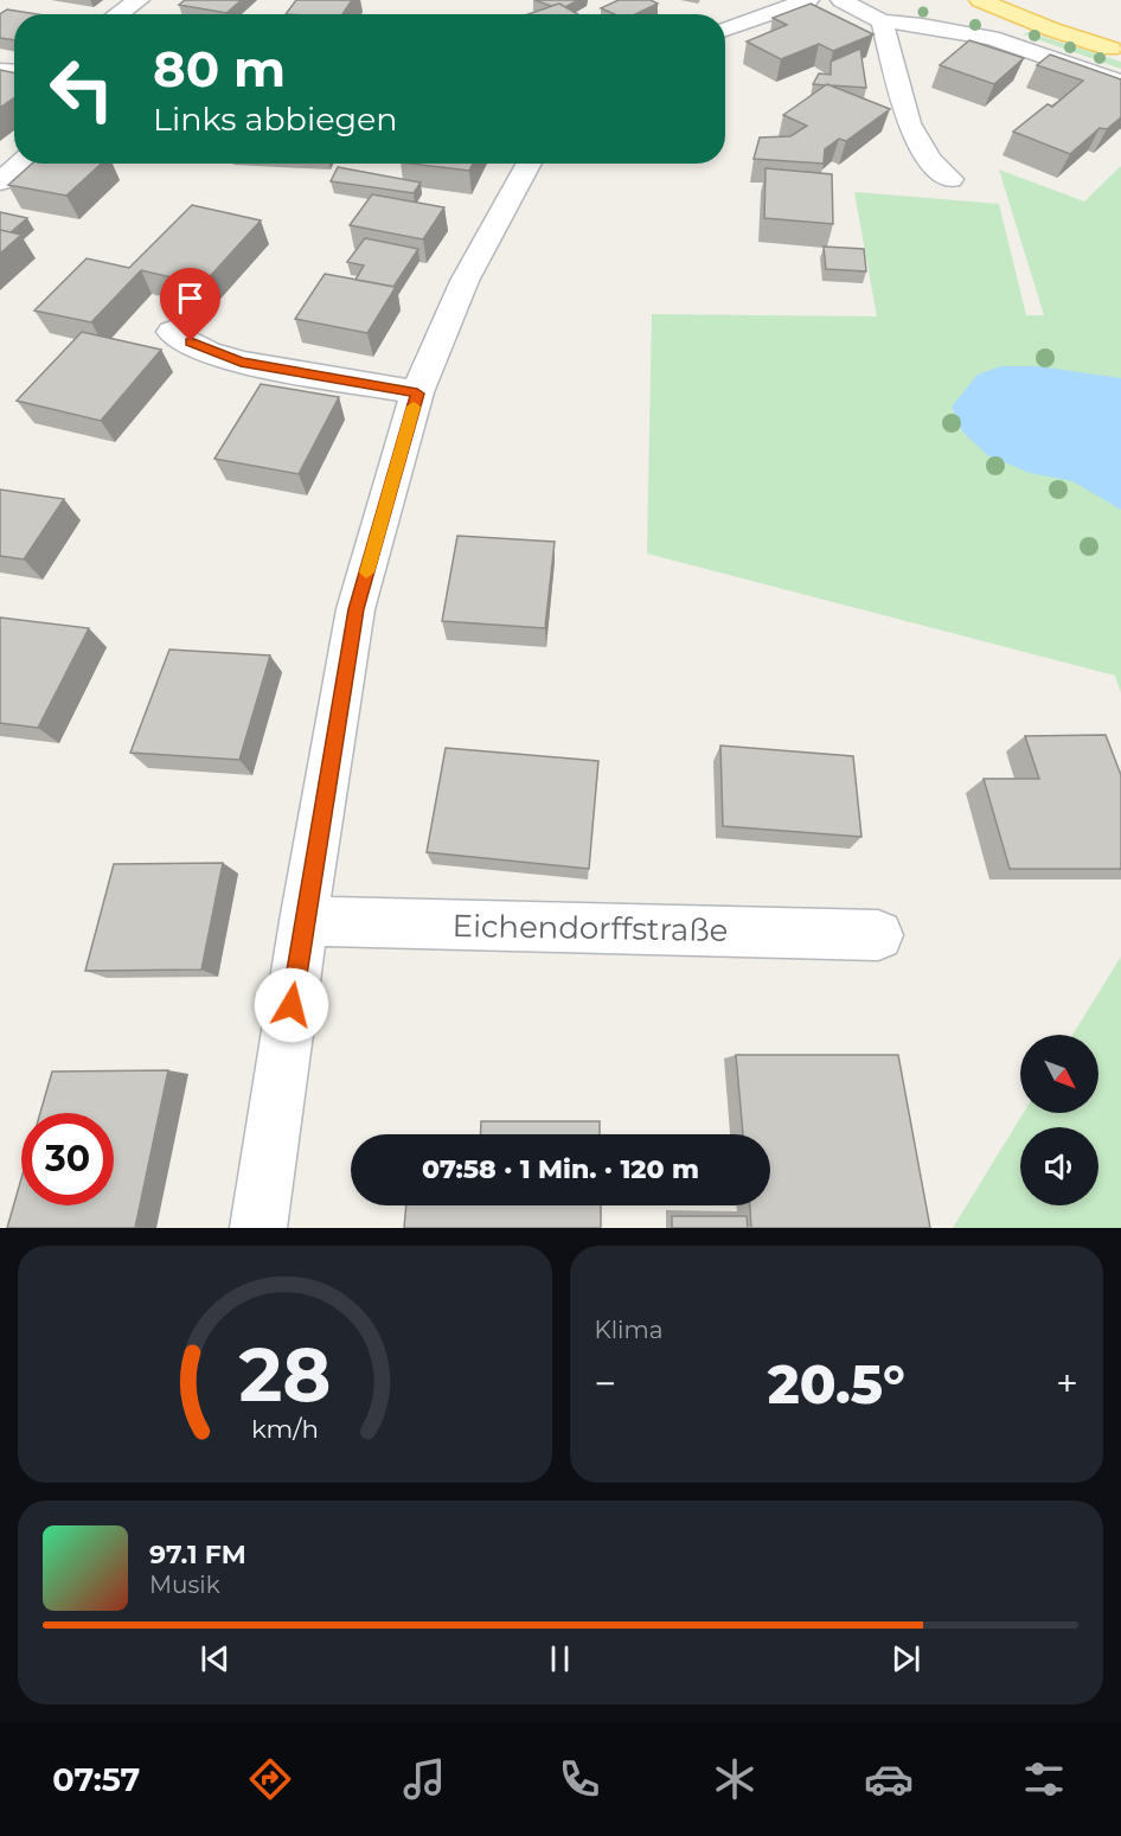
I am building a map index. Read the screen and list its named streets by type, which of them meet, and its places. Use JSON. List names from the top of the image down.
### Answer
{
  "streets": {
    "street": ["Eichendorffstraße"]
  },
  "north": "bottom right",
  "page": {
    "turn": ["80 m", "Links abbiegen"],
    "limit": "30",
    "trip": "07:58 · 1 Min. · 120 m",
    "tile": "Klima",
    "heat": ["−", "20.5°", "+"],
    "song": ["97.1 FM", "Musik"],
    "tabs": "07:57",
    "gauge": ["28", "km/h"]
  }
}
